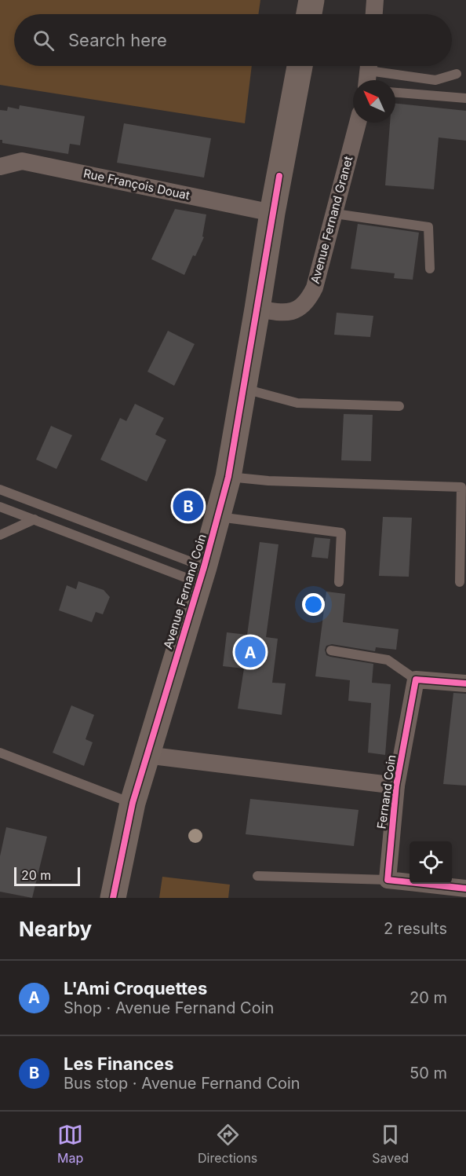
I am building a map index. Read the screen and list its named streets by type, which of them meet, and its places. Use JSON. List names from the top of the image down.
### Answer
{
  "streets": {
    "main road": ["Avenue Fernand Coin"],
    "street": ["Rue François Douat", "Avenue Fernand Granet", "Fernand Coin"]
  },
  "crossings": [
    ["Rue François Douat", "Avenue Fernand Coin"],
    ["Avenue Fernand Granet", "Avenue Fernand Coin"]
  ],
  "scale_bar": "20 m",
  "north": "top left",
  "page": {
    "search": "Search here",
    "pins": ["B", "A"],
    "scale": "20 m",
    "heading": ["Nearby", "2 results"],
    "list": [
      {
        "mark": "A",
        "name": "L'Ami Croquettes",
        "note": "Shop · Avenue Fernand Coin",
        "value": "20 m"
      },
      {
        "mark": "B",
        "name": "Les Finances",
        "note": "Bus stop · Avenue Fernand Coin",
        "value": "50 m"
      }
    ],
    "nav": ["Map", "Directions", "Saved"]
  }
}
